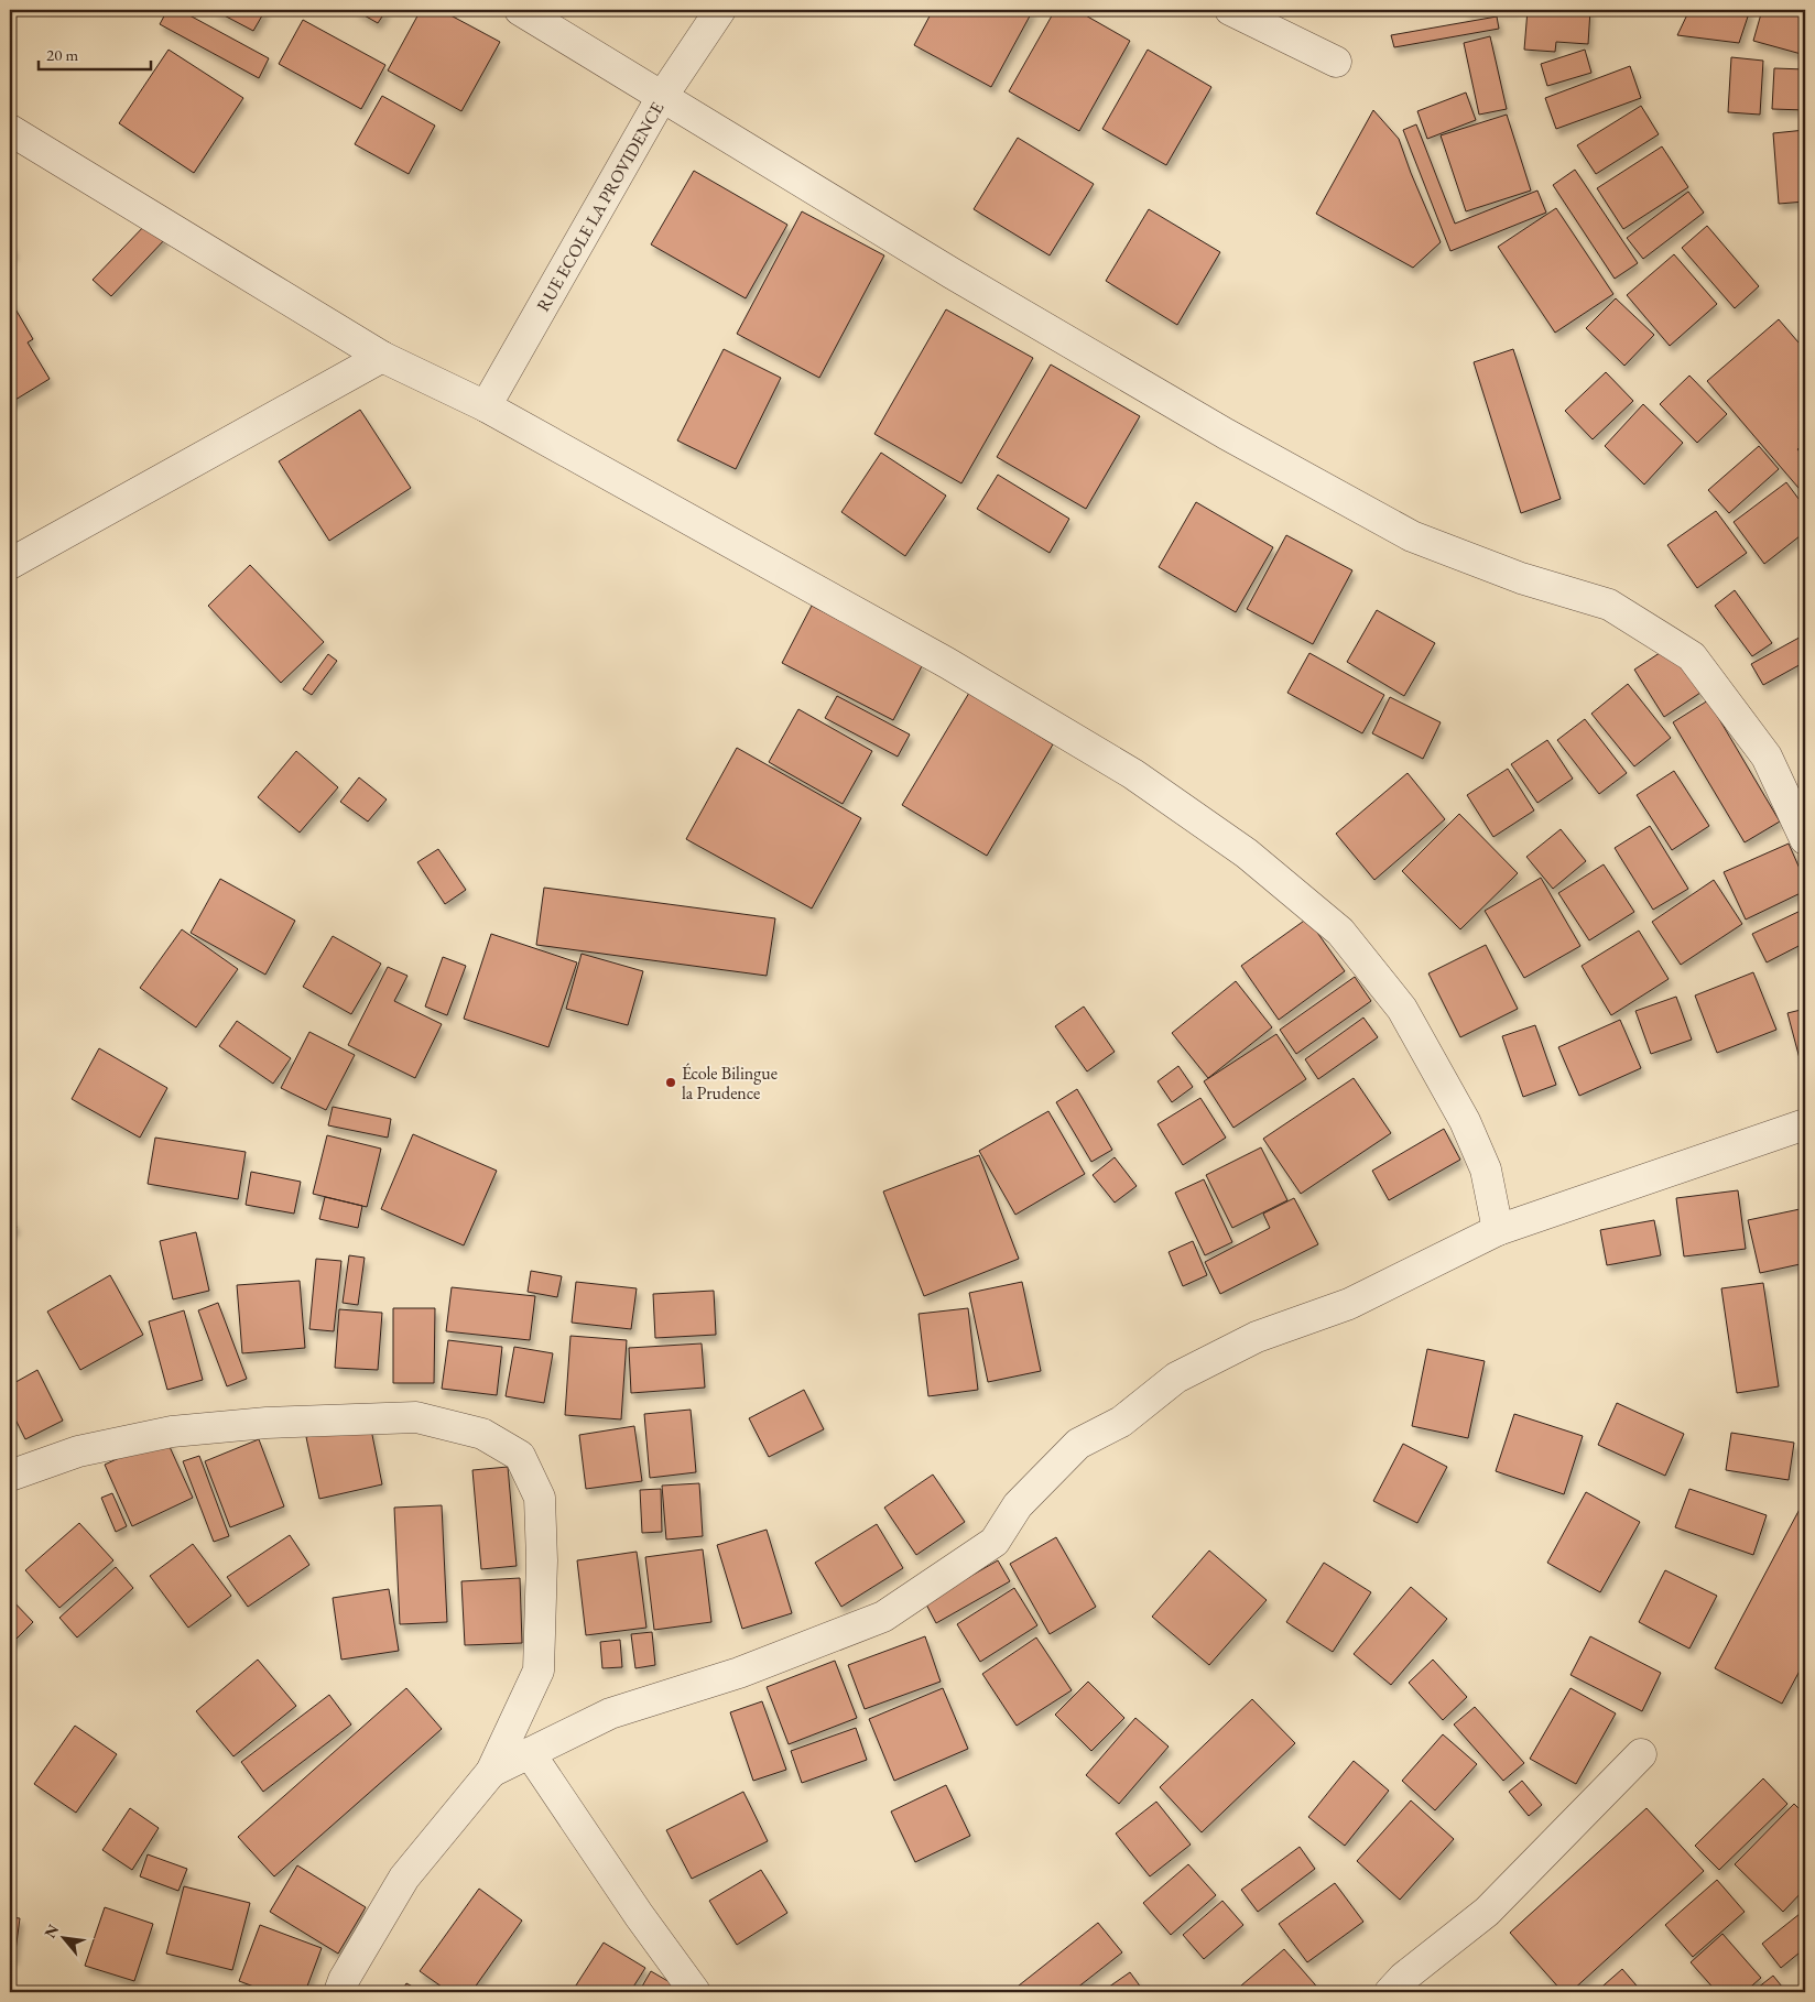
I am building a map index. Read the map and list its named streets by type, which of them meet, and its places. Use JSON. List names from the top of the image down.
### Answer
{
  "streets": {
    "street": ["RUE ECOLE LA PROVIDENCE"]
  },
  "places": ["École Bilingue la Prudence"],
  "scale_bar": "20 m",
  "north": "top left"
}
